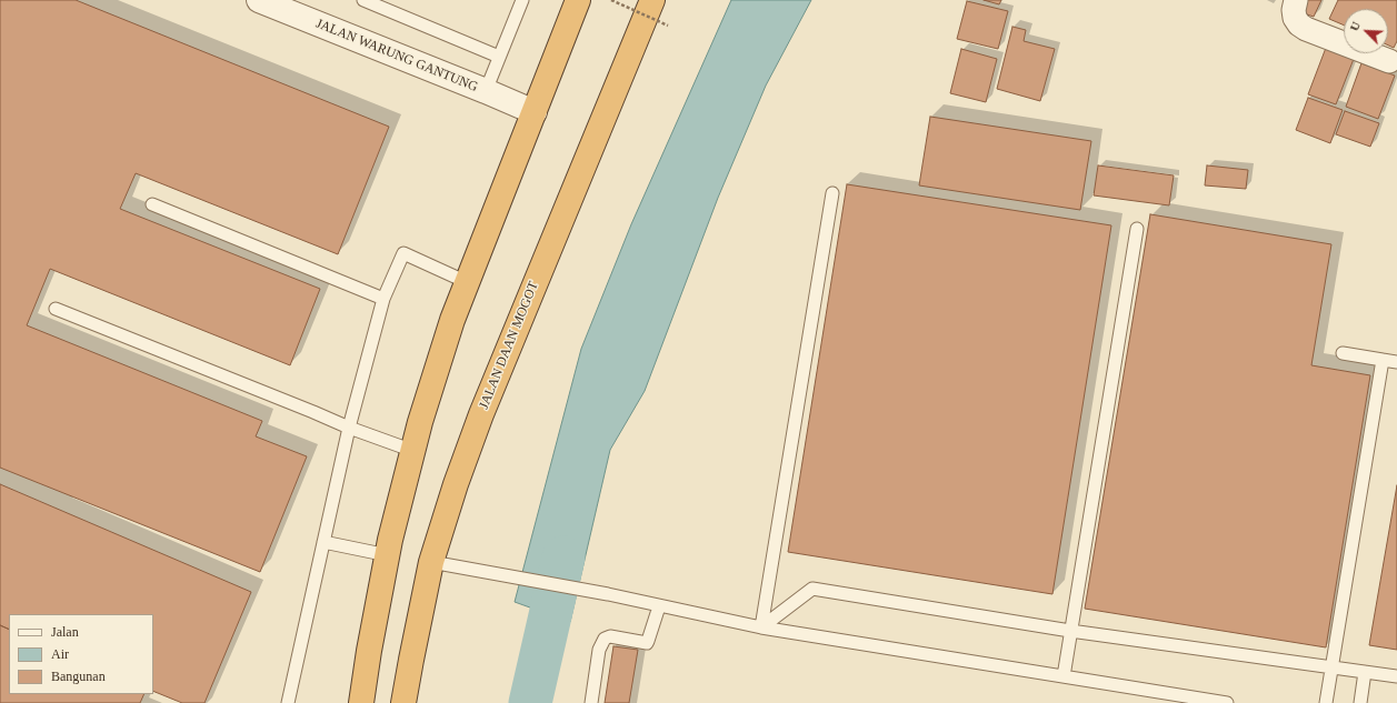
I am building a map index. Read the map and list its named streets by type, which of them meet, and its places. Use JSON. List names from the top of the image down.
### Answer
{
  "streets": {
    "highway": ["JALAN DAAN MOGOT"],
    "street": ["JALAN WARUNG GANTUNG"]
  },
  "legend": ["Jalan", "Air", "Bangunan"],
  "north": "top left"
}
